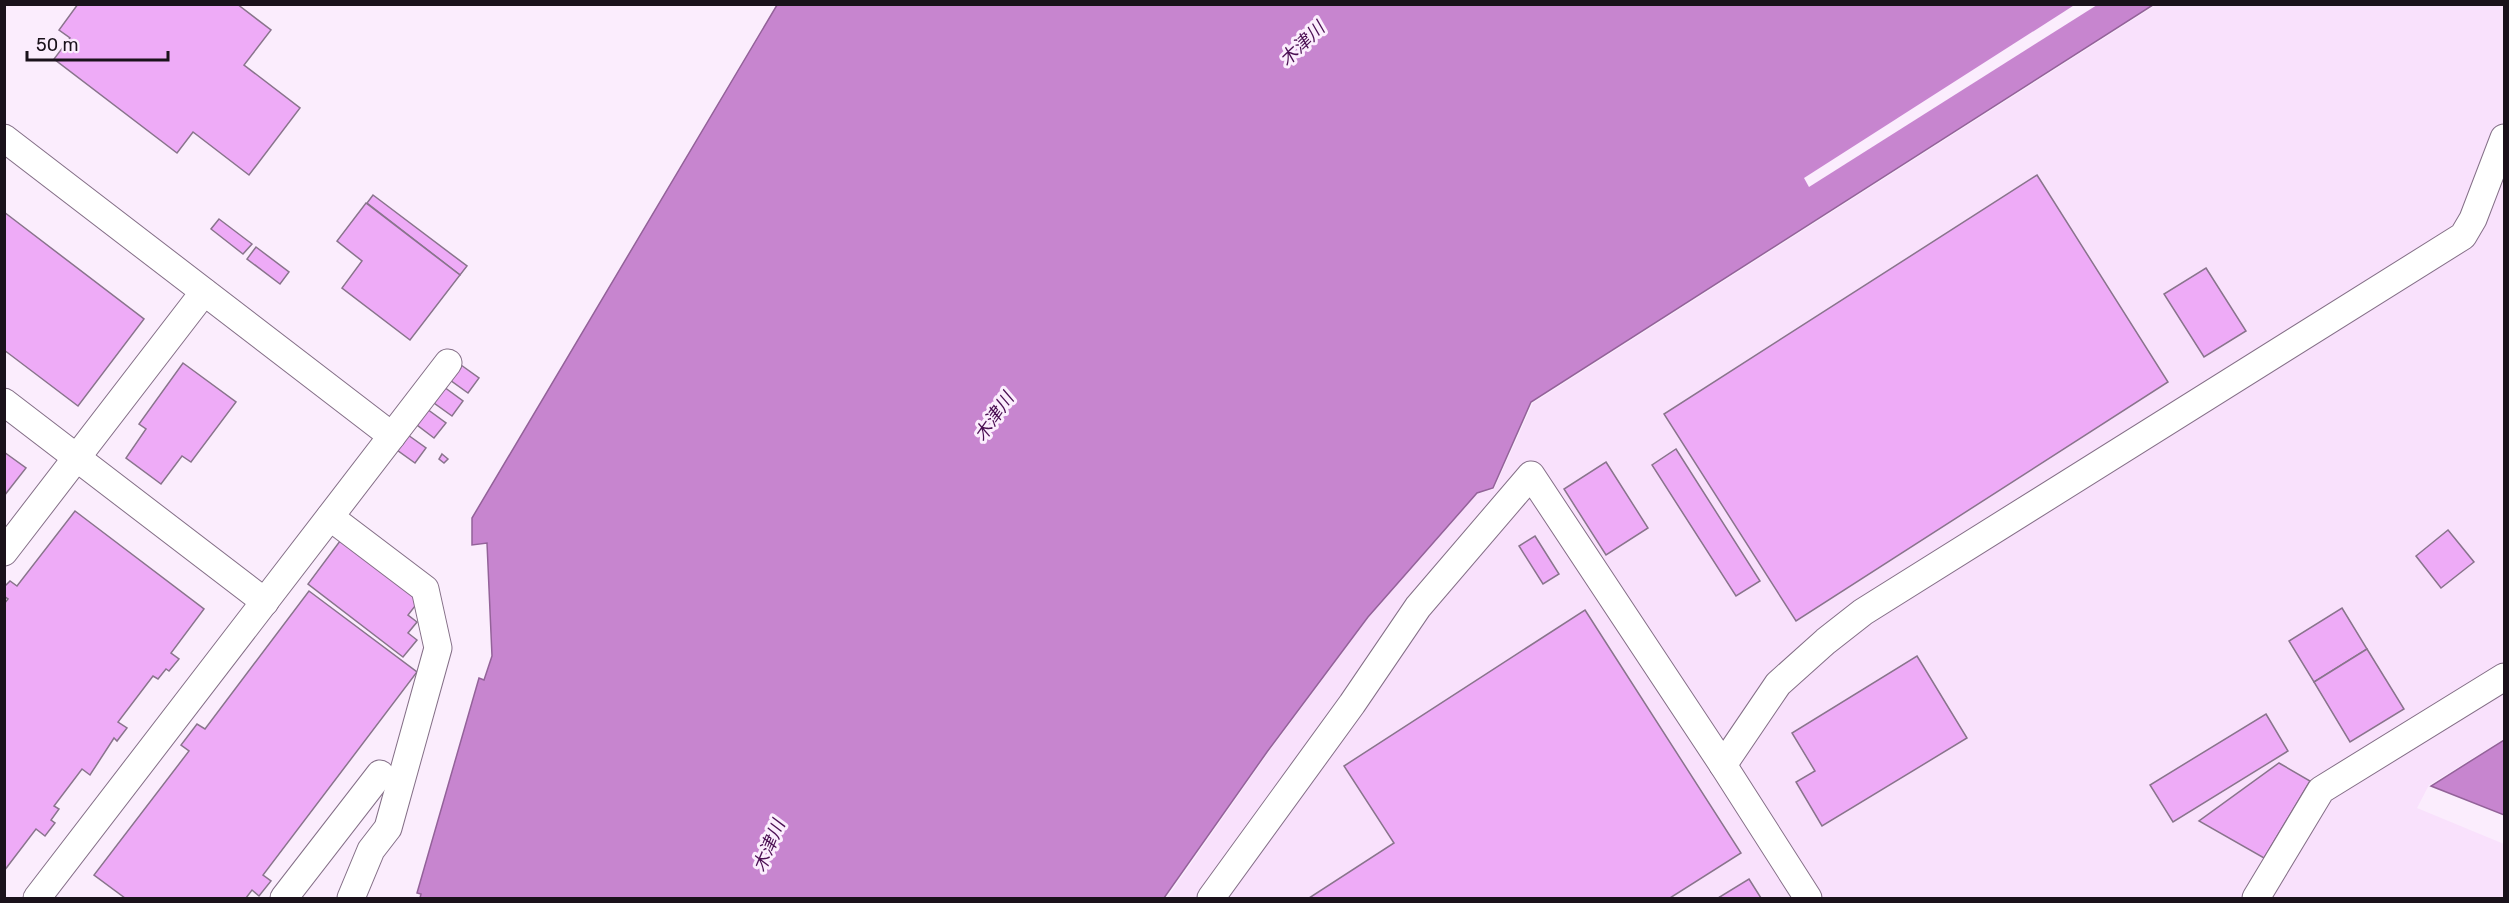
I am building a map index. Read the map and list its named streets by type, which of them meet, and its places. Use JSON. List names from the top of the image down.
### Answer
{
  "water": ["木津川"],
  "scale_bar": "50 m"
}
